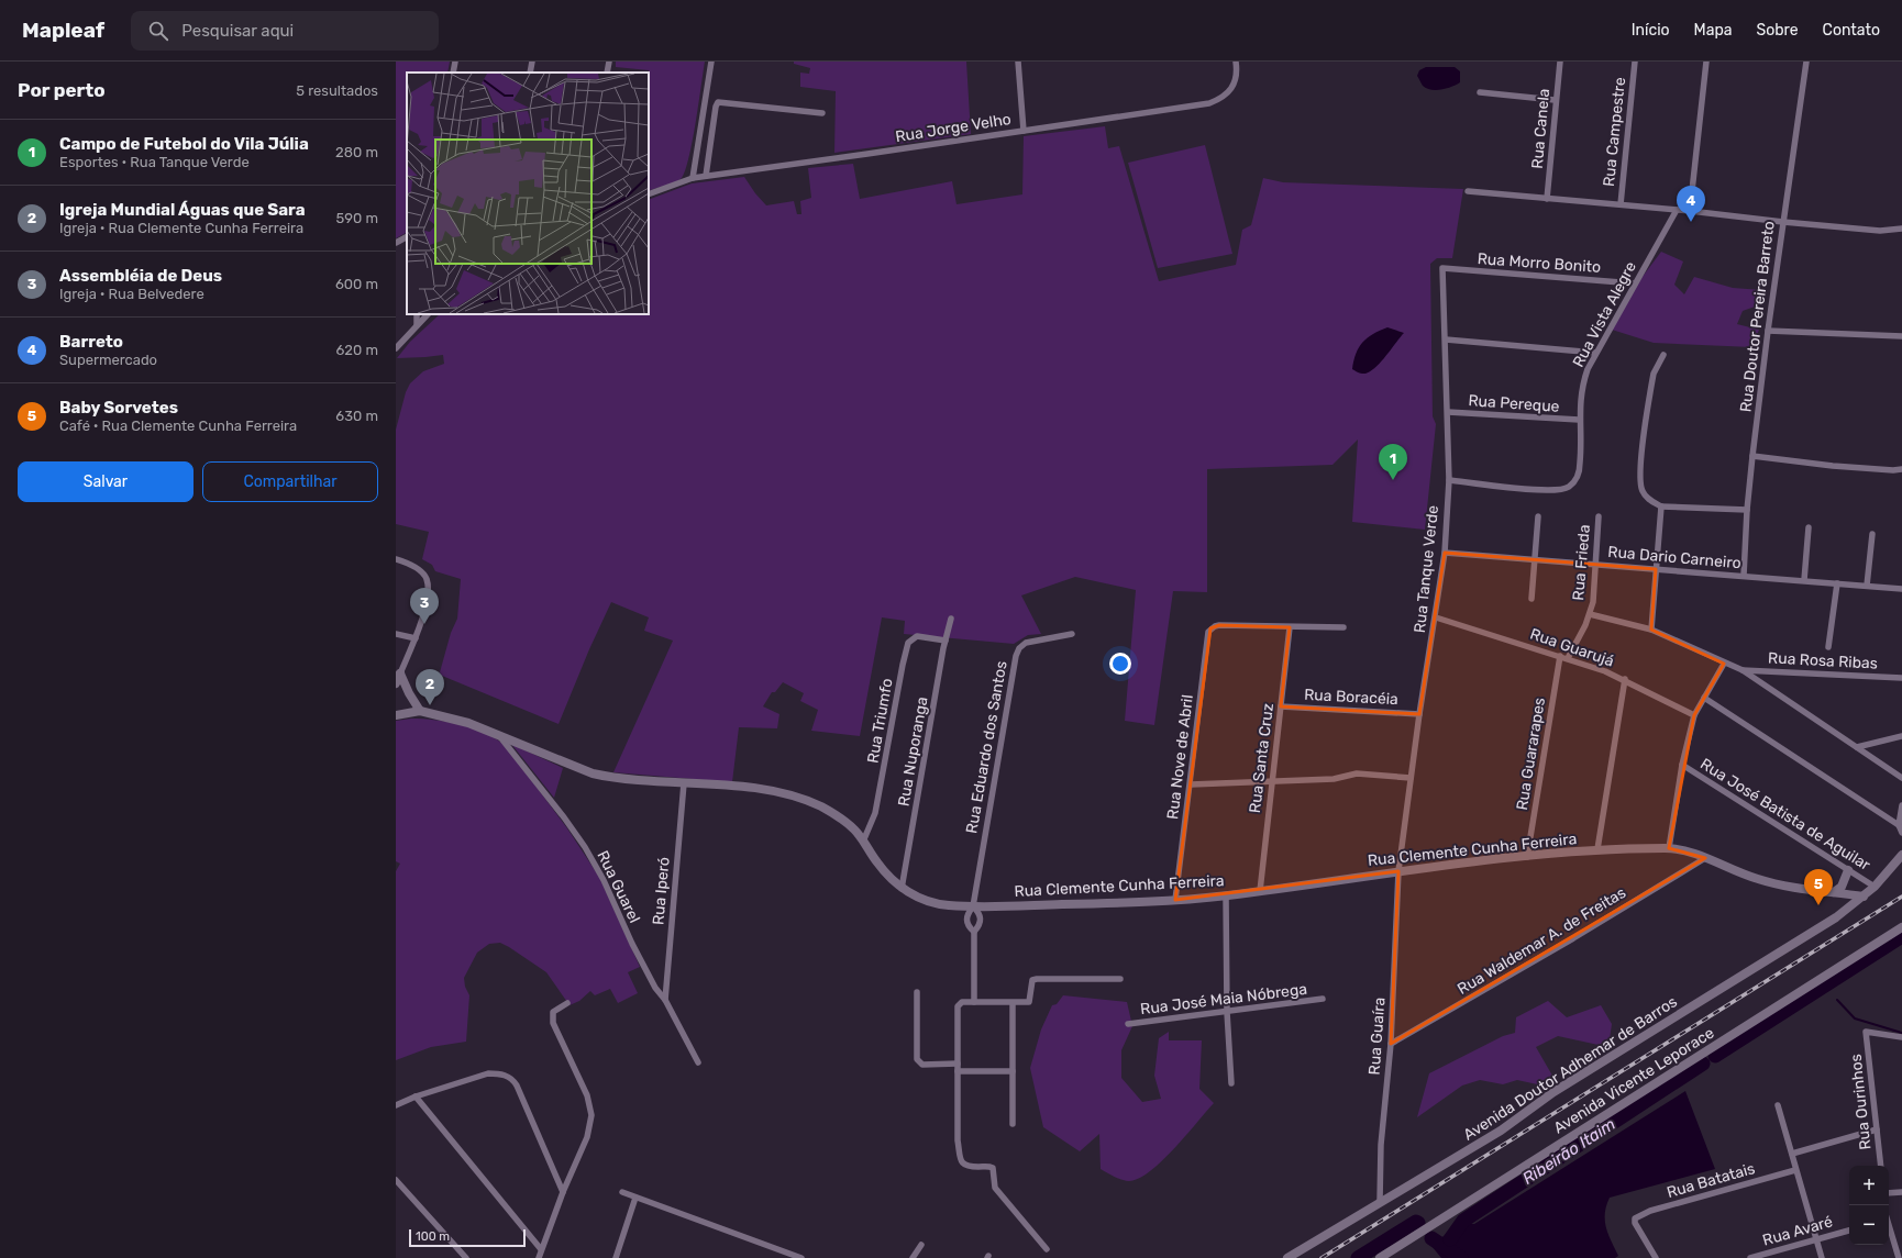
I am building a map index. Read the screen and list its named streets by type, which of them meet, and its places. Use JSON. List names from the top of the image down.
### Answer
{
  "streets": {
    "street": [
      "Rua Jorge Velho",
      "Rua Canela",
      "Rua Campestre",
      "Rua Morro Bonito",
      "Rua Vista Alegre",
      "Rua Doutor Pereira Barreto",
      "Rua Pereque",
      "Rua Dario Carneiro",
      "Rua Frieda",
      "Rua Tanque Verde",
      "Rua Guarujá",
      "Rua Rosa Ribas",
      "Rua Boracéia",
      "Rua Triumfo",
      "Rua Eduardo dos Santos",
      "Rua Nuporanga",
      "Rua Guararapes",
      "Rua Nove de Abril",
      "Rua Santa Cruz",
      "Rua José Batista de Aguilar",
      "Rua Clemente Cunha Ferreira",
      "Rua Guarel",
      "Rua Iperó",
      "Rua Waldemar A. de Freitas",
      "Rua José Maia Nóbrega",
      "Rua Guaíra",
      "Avenida Doutor Adhemar de Barros",
      "Avenida Vicente Leporace",
      "Rua Ourinhos",
      "Rua Batatais",
      "Rua Avaré"
    ]
  },
  "crossings": [
    ["Rua Morro Bonito", "Rua Vista Alegre"],
    ["Rua Morro Bonito", "Rua Tanque Verde"],
    ["Rua Vista Alegre", "Rua Pereque"],
    ["Rua Vista Alegre", "Rua Tanque Verde"],
    ["Rua Doutor Pereira Barreto", "Rua Dario Carneiro"],
    ["Rua Pereque", "Rua Tanque Verde"],
    ["Rua Dario Carneiro", "Rua Frieda"],
    ["Rua Dario Carneiro", "Rua Tanque Verde"],
    ["Rua Frieda", "Rua Guarujá"],
    ["Rua Tanque Verde", "Rua Guarujá"],
    ["Rua Tanque Verde", "Rua Boracéia"],
    ["Rua Tanque Verde", "Rua Clemente Cunha Ferreira"],
    ["Rua Tanque Verde", "Rua Guaíra"],
    ["Rua Guarujá", "Rua Guararapes"],
    ["Rua Boracéia", "Rua Santa Cruz"],
    ["Rua Triumfo", "Rua Nuporanga"],
    ["Rua Triumfo", "Rua Clemente Cunha Ferreira"],
    ["Rua Eduardo dos Santos", "Rua Clemente Cunha Ferreira"],
    ["Rua Nuporanga", "Rua Clemente Cunha Ferreira"],
    ["Rua Guararapes", "Rua Clemente Cunha Ferreira"],
    ["Rua Nove de Abril", "Rua Santa Cruz"],
    ["Rua Nove de Abril", "Rua Clemente Cunha Ferreira"],
    ["Rua Santa Cruz", "Rua Clemente Cunha Ferreira"],
    ["Rua José Batista de Aguilar", "Avenida Doutor Adhemar de Barros"],
    ["Rua Clemente Cunha Ferreira", "Rua Guarel"],
    ["Rua Clemente Cunha Ferreira", "Rua Iperó"],
    ["Rua Clemente Cunha Ferreira", "Rua Waldemar A. de Freitas"],
    ["Rua Clemente Cunha Ferreira", "Rua Guaíra"],
    ["Rua Clemente Cunha Ferreira", "Avenida Doutor Adhemar de Barros"],
    ["Rua Guarel", "Rua Iperó"],
    ["Rua Waldemar A. de Freitas", "Rua Guaíra"],
    ["Rua Guaíra", "Avenida Doutor Adhemar de Barros"]
  ],
  "water": ["Ribeirão Itaim"],
  "scale_bar": "100 m",
  "page": {
    "header": "Mapleaf",
    "search": "Pesquisar aqui",
    "nav": [
      "Início",
      "Mapa",
      "Sobre",
      "Contato"
    ],
    "heading": ["Por perto", "5 resultados"],
    "list": [
      {
        "mark": "1",
        "name": "Campo de Futebol do Vila Júlia",
        "note": "Esportes · Rua Tanque Verde",
        "value": "280 m"
      },
      {
        "mark": "2",
        "name": "Igreja Mundial Águas que Sara",
        "note": "Igreja · Rua Clemente Cunha Ferreira",
        "value": "590 m"
      },
      {
        "mark": "3",
        "name": "Assembléia de Deus",
        "note": "Igreja · Rua Belvedere",
        "value": "600 m"
      },
      {
        "mark": "4",
        "name": "Barreto",
        "note": "Supermercado",
        "value": "620 m"
      },
      {
        "mark": "5",
        "name": "Baby Sorvetes",
        "note": "Café · Rua Clemente Cunha Ferreira",
        "value": "630 m"
      }
    ],
    "pins": [
      "4",
      "1",
      "3",
      "2",
      "5"
    ],
    "buttons": ["Salvar", "Compartilhar"],
    "map_buttons": ["+", "−"],
    "scale": "100 m"
  }
}
